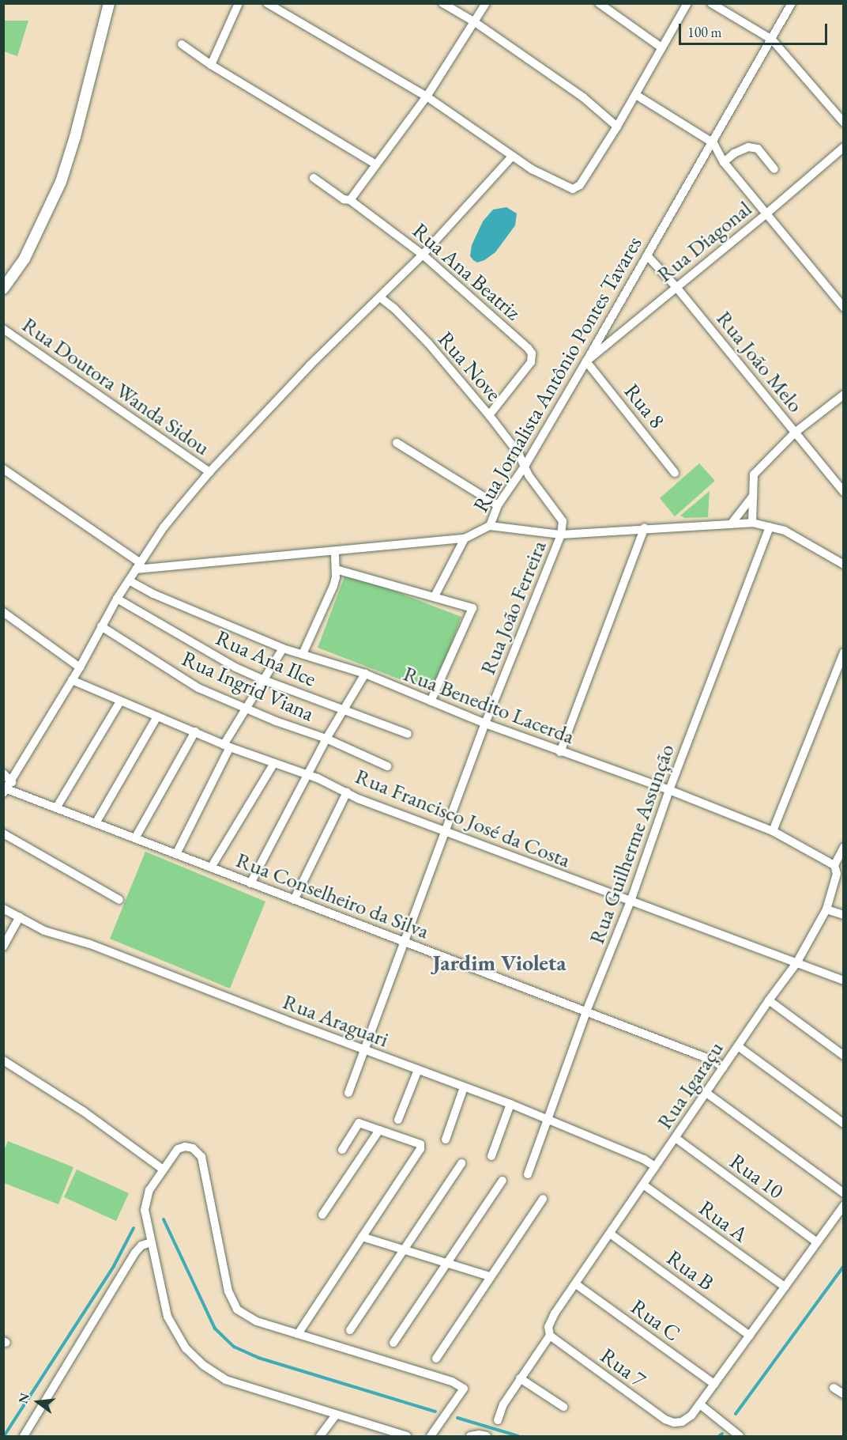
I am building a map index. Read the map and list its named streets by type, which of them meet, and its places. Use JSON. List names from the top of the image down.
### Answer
{
  "streets": {
    "street": [
      "Rua Diagonal",
      "Rua Ana Beatriz",
      "Rua João Melo",
      "Rua Nove",
      "Rua Jornalista Antônio Pontes Tavares",
      "Rua Doutora Wanda Sidou",
      "Rua 8",
      "Rua João Ferreira",
      "Rua Ana Ilce",
      "Rua Ingrid Viana",
      "Rua Benedito Lacerda",
      "Rua Francisco José da Costa",
      "Rua Guilherme Assunção",
      "Rua Conselheiro da Silva",
      "Rua Araguari",
      "Rua Igaraçu",
      "Rua 10",
      "Rua A",
      "Rua B",
      "Rua C",
      "Rua 7"
    ]
  },
  "crossings": [
    ["Rua Diagonal", "Rua João Melo"],
    ["Rua Diagonal", "Rua Jornalista Antônio Pontes Tavares"],
    ["Rua Diagonal", "Rua 8"],
    ["Rua Ana Beatriz", "Rua Nove"],
    ["Rua João Melo", "Rua Jornalista Antônio Pontes Tavares"],
    ["Rua Nove", "Rua Jornalista Antônio Pontes Tavares"],
    ["Rua Nove", "Rua João Ferreira"],
    ["Rua Jornalista Antônio Pontes Tavares", "Rua 8"],
    ["Rua João Ferreira", "Rua Benedito Lacerda"],
    ["Rua João Ferreira", "Rua Francisco José da Costa"],
    ["Rua João Ferreira", "Rua Conselheiro da Silva"],
    ["Rua João Ferreira", "Rua Araguari"],
    ["Rua Benedito Lacerda", "Rua Guilherme Assunção"],
    ["Rua Benedito Lacerda", "Rua Igaraçu"],
    ["Rua Francisco José da Costa", "Rua Guilherme Assunção"],
    ["Rua Francisco José da Costa", "Rua Igaraçu"],
    ["Rua Guilherme Assunção", "Rua Conselheiro da Silva"],
    ["Rua Guilherme Assunção", "Rua Araguari"],
    ["Rua Conselheiro da Silva", "Rua Igaraçu"],
    ["Rua Araguari", "Rua Igaraçu"],
    ["Rua Igaraçu", "Rua 10"],
    ["Rua Igaraçu", "Rua A"],
    ["Rua Igaraçu", "Rua B"],
    ["Rua Igaraçu", "Rua C"],
    ["Rua Igaraçu", "Rua 7"]
  ],
  "districts": ["Jardim Violeta"],
  "scale_bar": "100 m",
  "north": "left"
}
